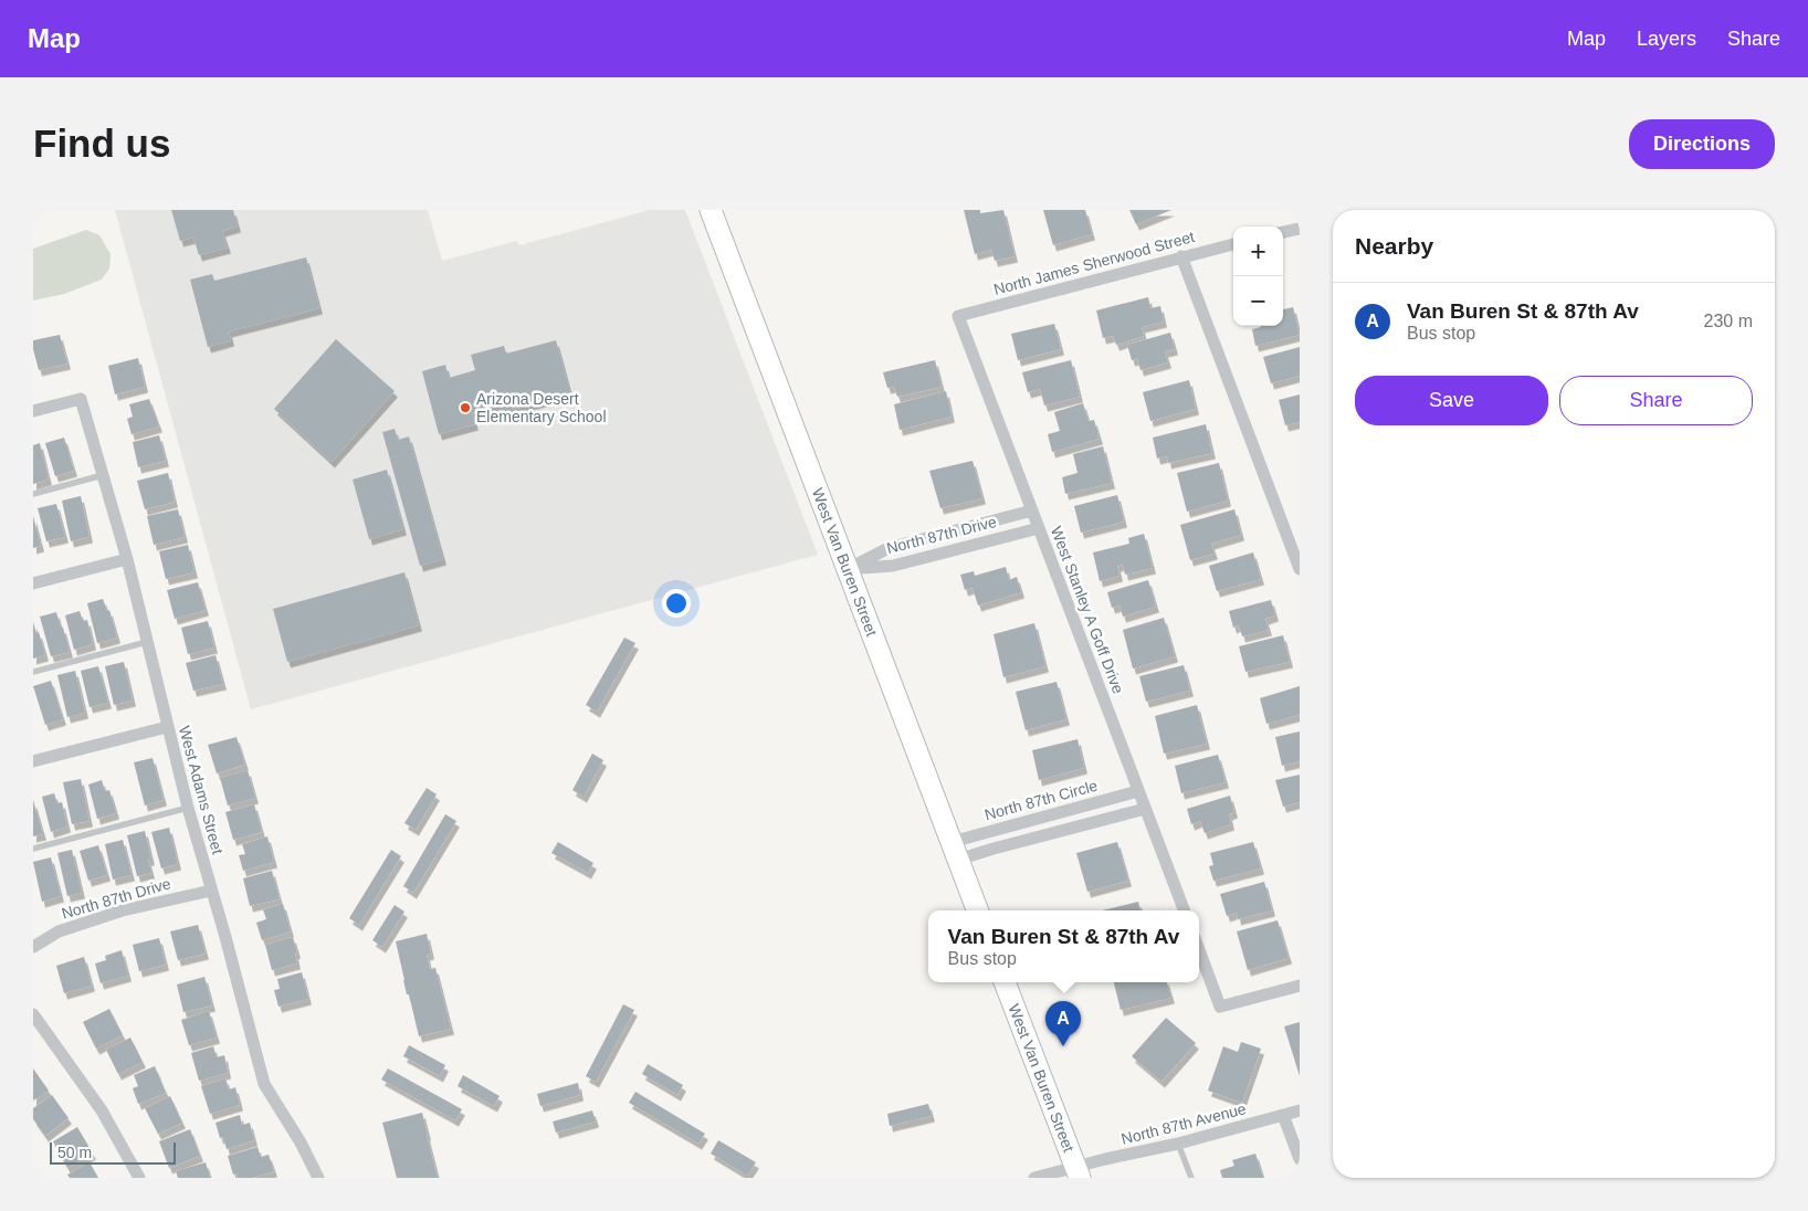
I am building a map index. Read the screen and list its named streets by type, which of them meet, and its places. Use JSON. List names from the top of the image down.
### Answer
{
  "streets": {
    "main road": ["West Van Buren Street"],
    "street": [
      "North James Sherwood Street",
      "North 87th Drive",
      "West Stanley A Goff Drive",
      "West Adams Street",
      "North 87th Circle",
      "North 87th Avenue"
    ]
  },
  "crossings": [
    ["North James Sherwood Street", "West Stanley A Goff Drive"],
    ["North 87th Drive", "West Van Buren Street"],
    ["North 87th Drive", "West Stanley A Goff Drive"],
    ["North 87th Drive", "West Adams Street"],
    ["West Van Buren Street", "North 87th Circle"],
    ["West Van Buren Street", "North 87th Avenue"],
    ["West Stanley A Goff Drive", "North 87th Circle"]
  ],
  "places": ["Arizona Desert Elementary School"],
  "scale_bar": "50 m",
  "page": {
    "header": "Map",
    "nav": ["Map", "Layers", "Share"],
    "buttons": [
      "Directions",
      ["Save", "Share"]
    ],
    "title": "Find us",
    "heading": "Nearby",
    "map_buttons": ["+", "−"],
    "list": [
      {
        "mark": "A",
        "name": "Van Buren St & 87th Av",
        "note": "Bus stop",
        "value": "230 m"
      }
    ],
    "popup": ["Van Buren St & 87th Av", "Bus stop"],
    "pins": "A",
    "scale": "50 m"
  }
}
